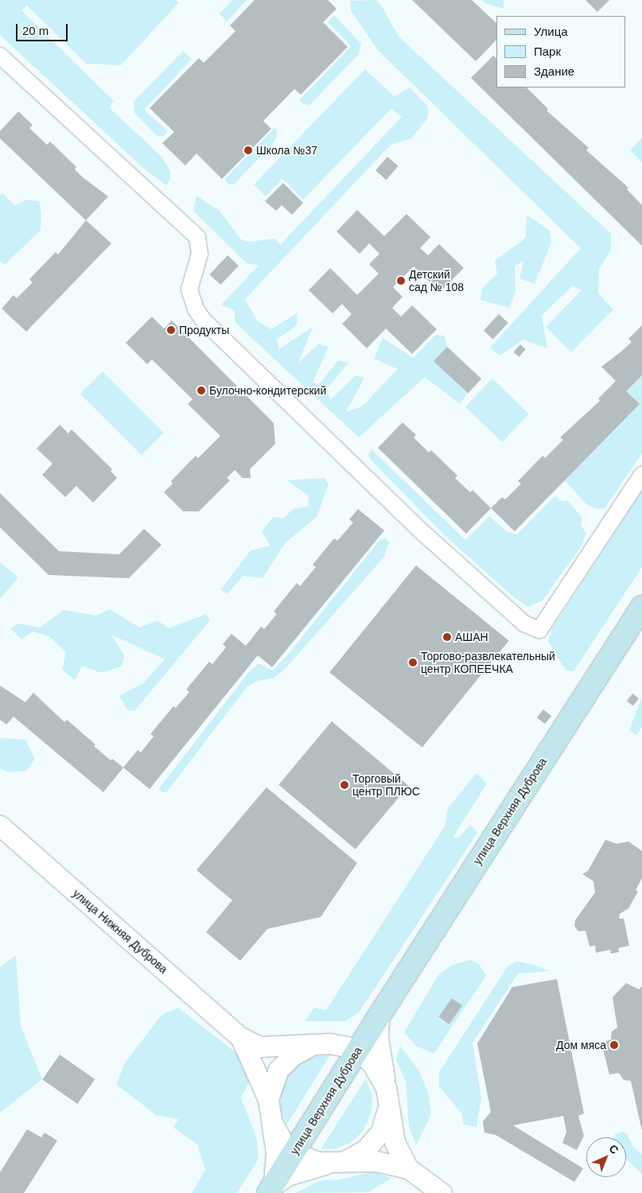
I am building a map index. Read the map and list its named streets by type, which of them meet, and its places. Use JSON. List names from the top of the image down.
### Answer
{
  "streets": {
    "main road": ["улица Верхняя Дуброва"],
    "street": ["улица Нижняя Дуброва"]
  },
  "crossings": [
    ["улица Верхняя Дуброва", "улица Нижняя Дуброва"]
  ],
  "places": [
    "Школа №37",
    "Детский сад № 108",
    "Продукты",
    "Булочно-кондитерский",
    "АШАН",
    "Торгово-развлекательный центр КОПЕЕЧКА",
    "Торговый центр ПЛЮС",
    "Дом мяса"
  ],
  "legend": ["Улица", "Парк", "Здание"],
  "scale_bar": "20 m",
  "north": "top right"
}
